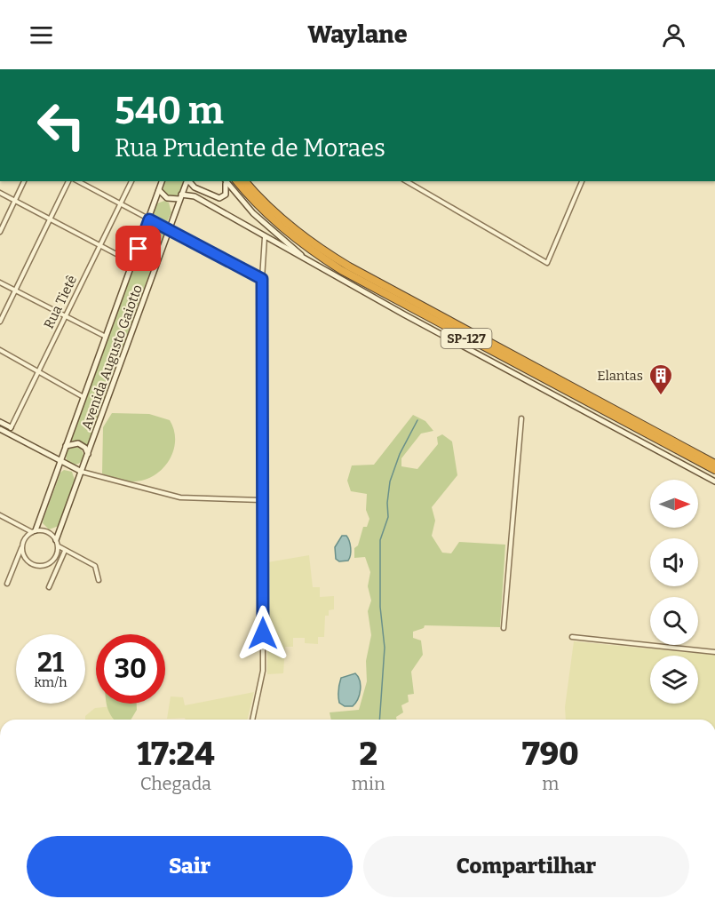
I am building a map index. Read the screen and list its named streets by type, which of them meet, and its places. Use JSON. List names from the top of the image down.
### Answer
{
  "streets": {
    "highway": ["SP-127"],
    "street": ["Rua Tietê", "Avenida Augusto Gaiotto"]
  },
  "places": {
    "building": ["Elantas"]
  },
  "north": "right",
  "page": {
    "header": "Waylane",
    "turn": ["540 m", "Rua Prudente de Moraes"],
    "speed": "21 km/h",
    "limit": "30",
    "eta": [
      "17:24",
      "Chegada",
      "2",
      "min",
      "790",
      "m"
    ],
    "buttons": ["Sair", "Compartilhar"]
  }
}
